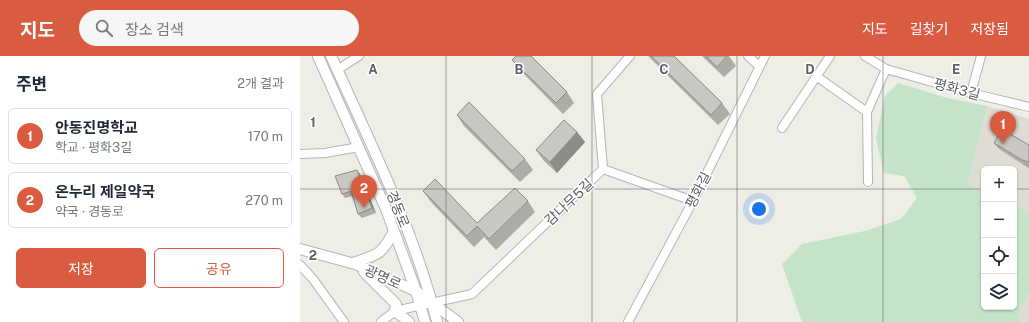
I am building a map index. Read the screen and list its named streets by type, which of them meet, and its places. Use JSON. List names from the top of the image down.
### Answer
{
  "streets": {
    "street": [
      "평화3길",
      "평화길",
      "감나무5길",
      "경동로",
      "광명로"
    ]
  },
  "crossings": [
    ["감나무5길", "경동로"],
    ["감나무5길", "광명로"],
    ["경동로", "광명로"]
  ],
  "page": {
    "header": "지도",
    "search": "장소 검색",
    "nav": ["지도", "길찾기", "저장됨"],
    "heading": ["주변", "2개 결과"],
    "list": [
      {
        "mark": "1",
        "name": "안동진명학교",
        "note": "학교 · 평화3길",
        "value": "170 m"
      },
      {
        "mark": "2",
        "name": "온누리 제일약국",
        "note": "약국 · 경동로",
        "value": "270 m"
      }
    ],
    "pins": ["1", "2"],
    "map_buttons": ["+", "−"],
    "buttons": ["저장", "공유"]
  },
  "grid": {
    "columns": [
      "A",
      "B",
      "C",
      "D",
      "E"
    ],
    "rows": ["1", "2"]
  }
}
